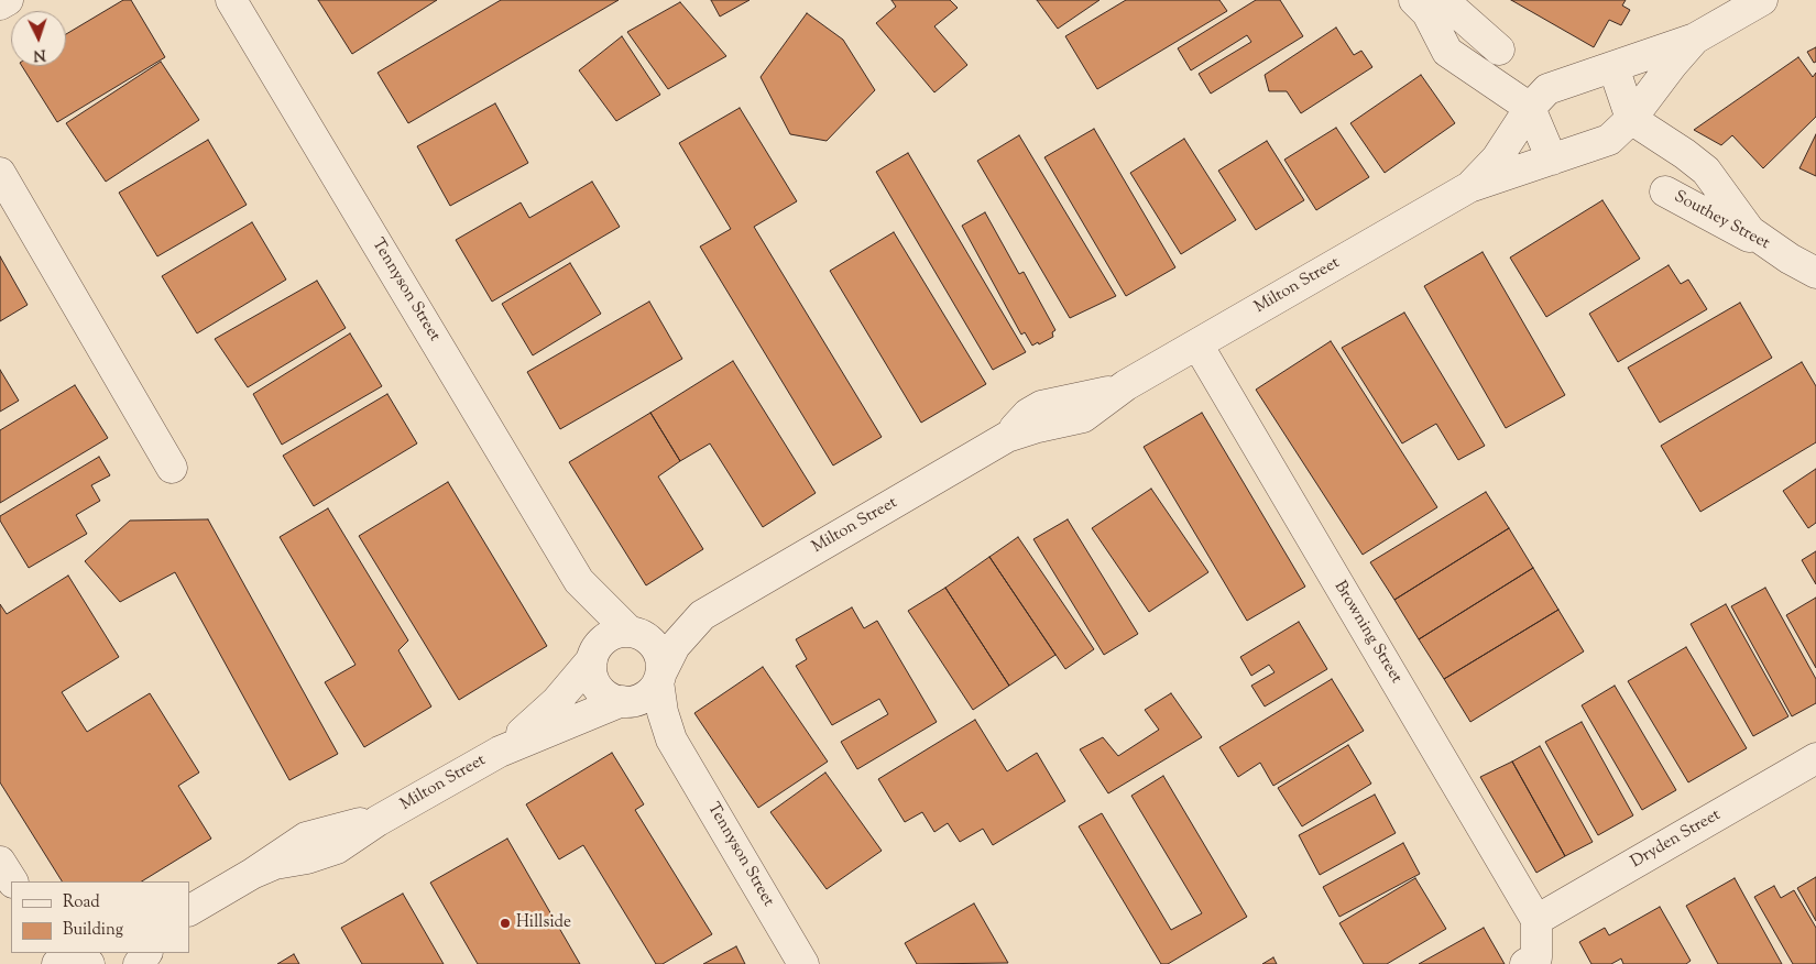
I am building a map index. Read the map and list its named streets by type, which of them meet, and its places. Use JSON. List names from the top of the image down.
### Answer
{
  "streets": {
    "street": [
      "Southey Street",
      "Milton Street",
      "Tennyson Street",
      "Browning Street",
      "Dryden Street"
    ]
  },
  "crossings": [
    ["Southey Street", "Milton Street"],
    ["Milton Street", "Tennyson Street"],
    ["Milton Street", "Browning Street"],
    ["Browning Street", "Dryden Street"]
  ],
  "places": ["Hillside"],
  "legend": ["Road", "Building"],
  "north": "bottom"
}
